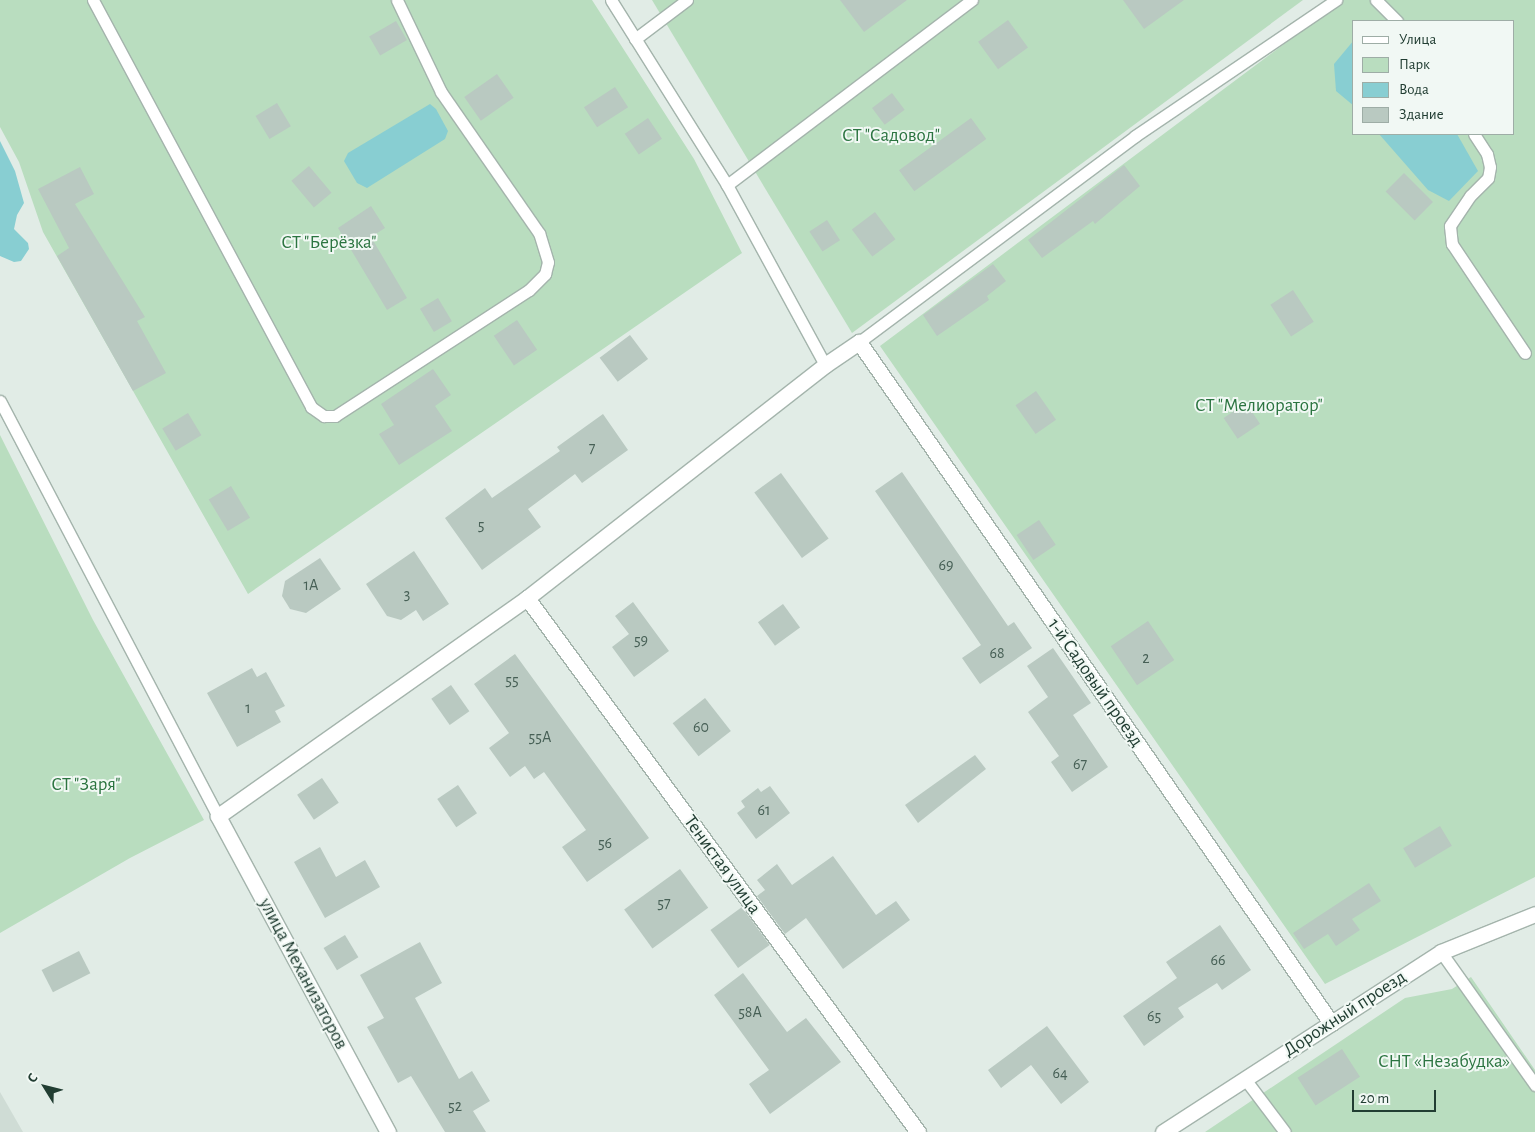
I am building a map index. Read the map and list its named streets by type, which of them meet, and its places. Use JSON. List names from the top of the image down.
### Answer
{
  "streets": {
    "street": [
      "1-й Садовый проезд",
      "Тенистая улица",
      "улица Механизаторов",
      "Дорожный проезд"
    ]
  },
  "crossings": [
    ["1-й Садовый проезд", "Дорожный проезд"]
  ],
  "parks": [
    "СТ \"Садовод\"",
    "СТ \"Берёзка\"",
    "СТ \"Мелиоратор\"",
    "СТ \"Заря\"",
    "СНТ «Незабудка»"
  ],
  "house_numbers": [
    "7",
    "5",
    "69",
    "1А",
    "3",
    "59",
    "68",
    "2",
    "55",
    "1",
    "60",
    "55А",
    "67",
    "61",
    "56",
    "57",
    "66",
    "58А",
    "65",
    "64",
    "52"
  ],
  "legend": [
    "Улица",
    "Парк",
    "Вода",
    "Здание"
  ],
  "scale_bar": "20 m",
  "north": "top left"
}
